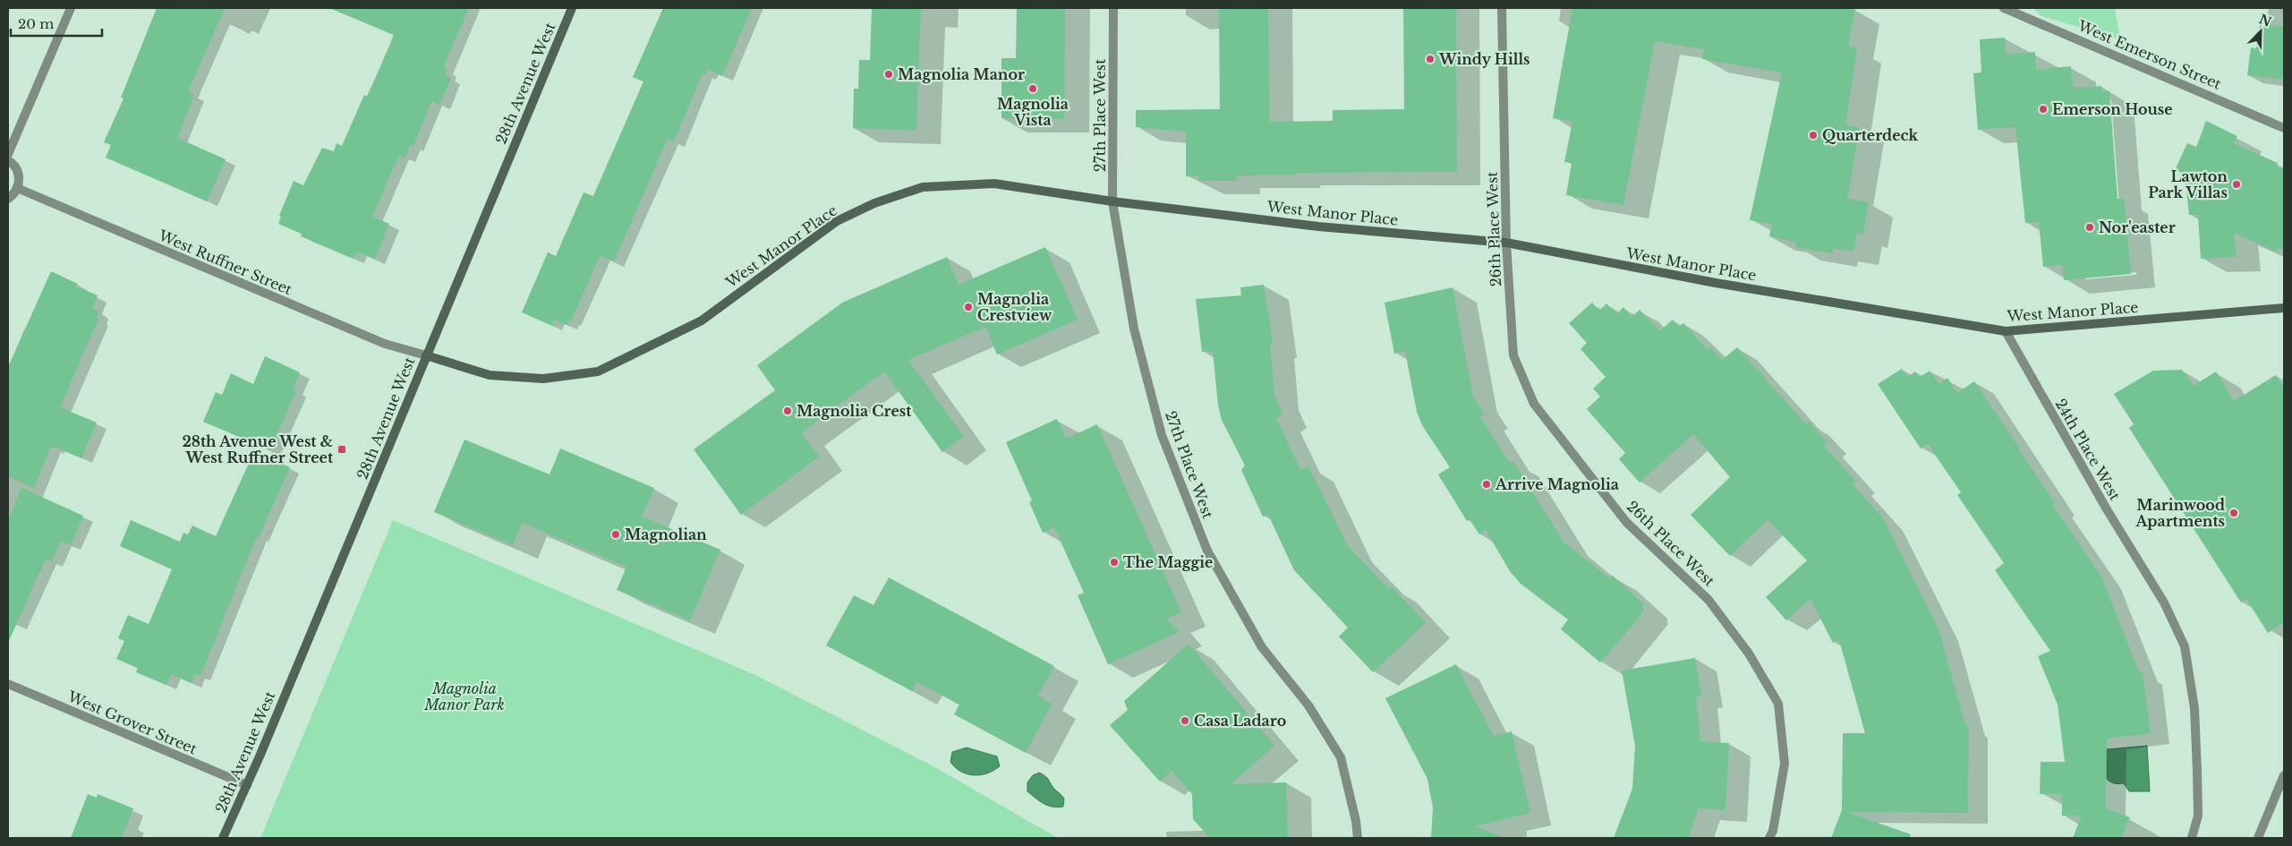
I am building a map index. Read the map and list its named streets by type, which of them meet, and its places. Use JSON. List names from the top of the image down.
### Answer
{
  "streets": {
    "street": [
      "West Emerson Street",
      "28th Avenue West",
      "27th Place West",
      "West Manor Place",
      "26th Place West",
      "West Ruffner Street",
      "24th Place West",
      "West Grover Street"
    ]
  },
  "crossings": [
    ["28th Avenue West", "West Manor Place"],
    ["28th Avenue West", "West Ruffner Street"],
    ["28th Avenue West", "West Grover Street"],
    ["27th Place West", "West Manor Place"],
    ["West Manor Place", "26th Place West"],
    ["West Manor Place", "West Ruffner Street"],
    ["West Manor Place", "24th Place West"]
  ],
  "parks": ["Magnolia Manor Park"],
  "places": {
    "other": [
      "Windy Hills",
      "Magnolia Manor",
      "Magnolia Vista",
      "Emerson House",
      "Quarterdeck",
      "Lawton Park Villas",
      "Nor'easter",
      "Magnolia Crestview",
      "Magnolia Crest",
      "Arrive Magnolia",
      "Marinwood Apartments",
      "Magnolian",
      "The Maggie",
      "Casa Ladaro"
    ],
    "transit": ["28th Avenue West & West Ruffner Street"]
  },
  "scale_bar": "20 m",
  "north": "top right"
}
